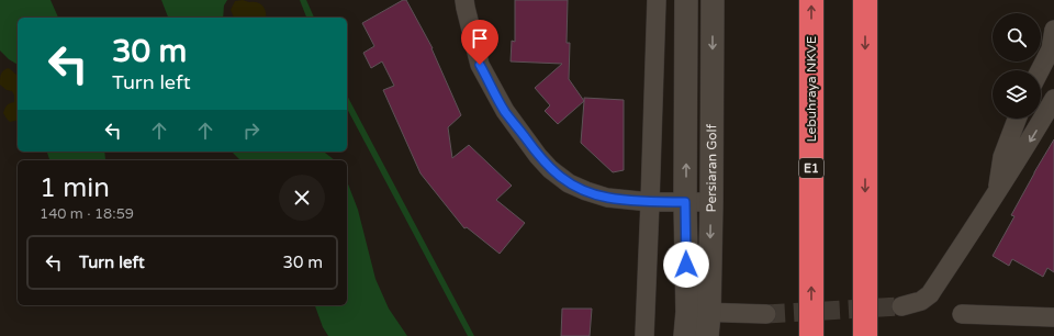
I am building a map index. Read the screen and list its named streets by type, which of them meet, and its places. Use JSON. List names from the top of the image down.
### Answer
{
  "streets": {
    "highway": ["Lebuhraya NKVE", "E1"],
    "street": ["Persiaran Golf"]
  },
  "page": {
    "turn": ["30 m", "Turn left"],
    "heading": ["1 min", "140 m · 18:59"],
    "list": [
      {
        "name": "Turn left",
        "value": "30 m"
      }
    ]
  }
}
